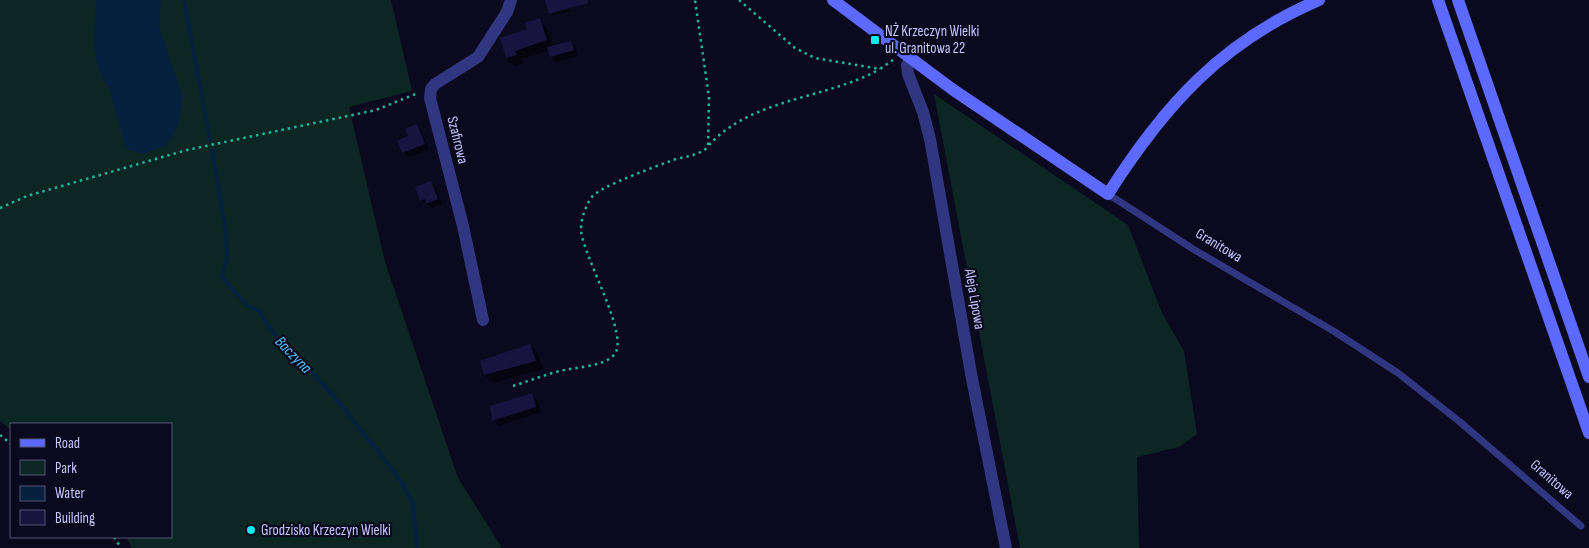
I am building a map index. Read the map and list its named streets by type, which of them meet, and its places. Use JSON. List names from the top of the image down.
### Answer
{
  "streets": {
    "main road": ["Granitowa"],
    "street": ["Szafirowa", "Aleja Lipowa"]
  },
  "crossings": [
    ["Granitowa", "Aleja Lipowa"]
  ],
  "water": ["Baczyna"],
  "places": {
    "transit": ["NŻ Krzeczyn Wielki ul. Granitowa 22"],
    "other": ["Grodzisko Krzeczyn Wielki"]
  },
  "legend": [
    "Road",
    "Park",
    "Water",
    "Building"
  ]
}
